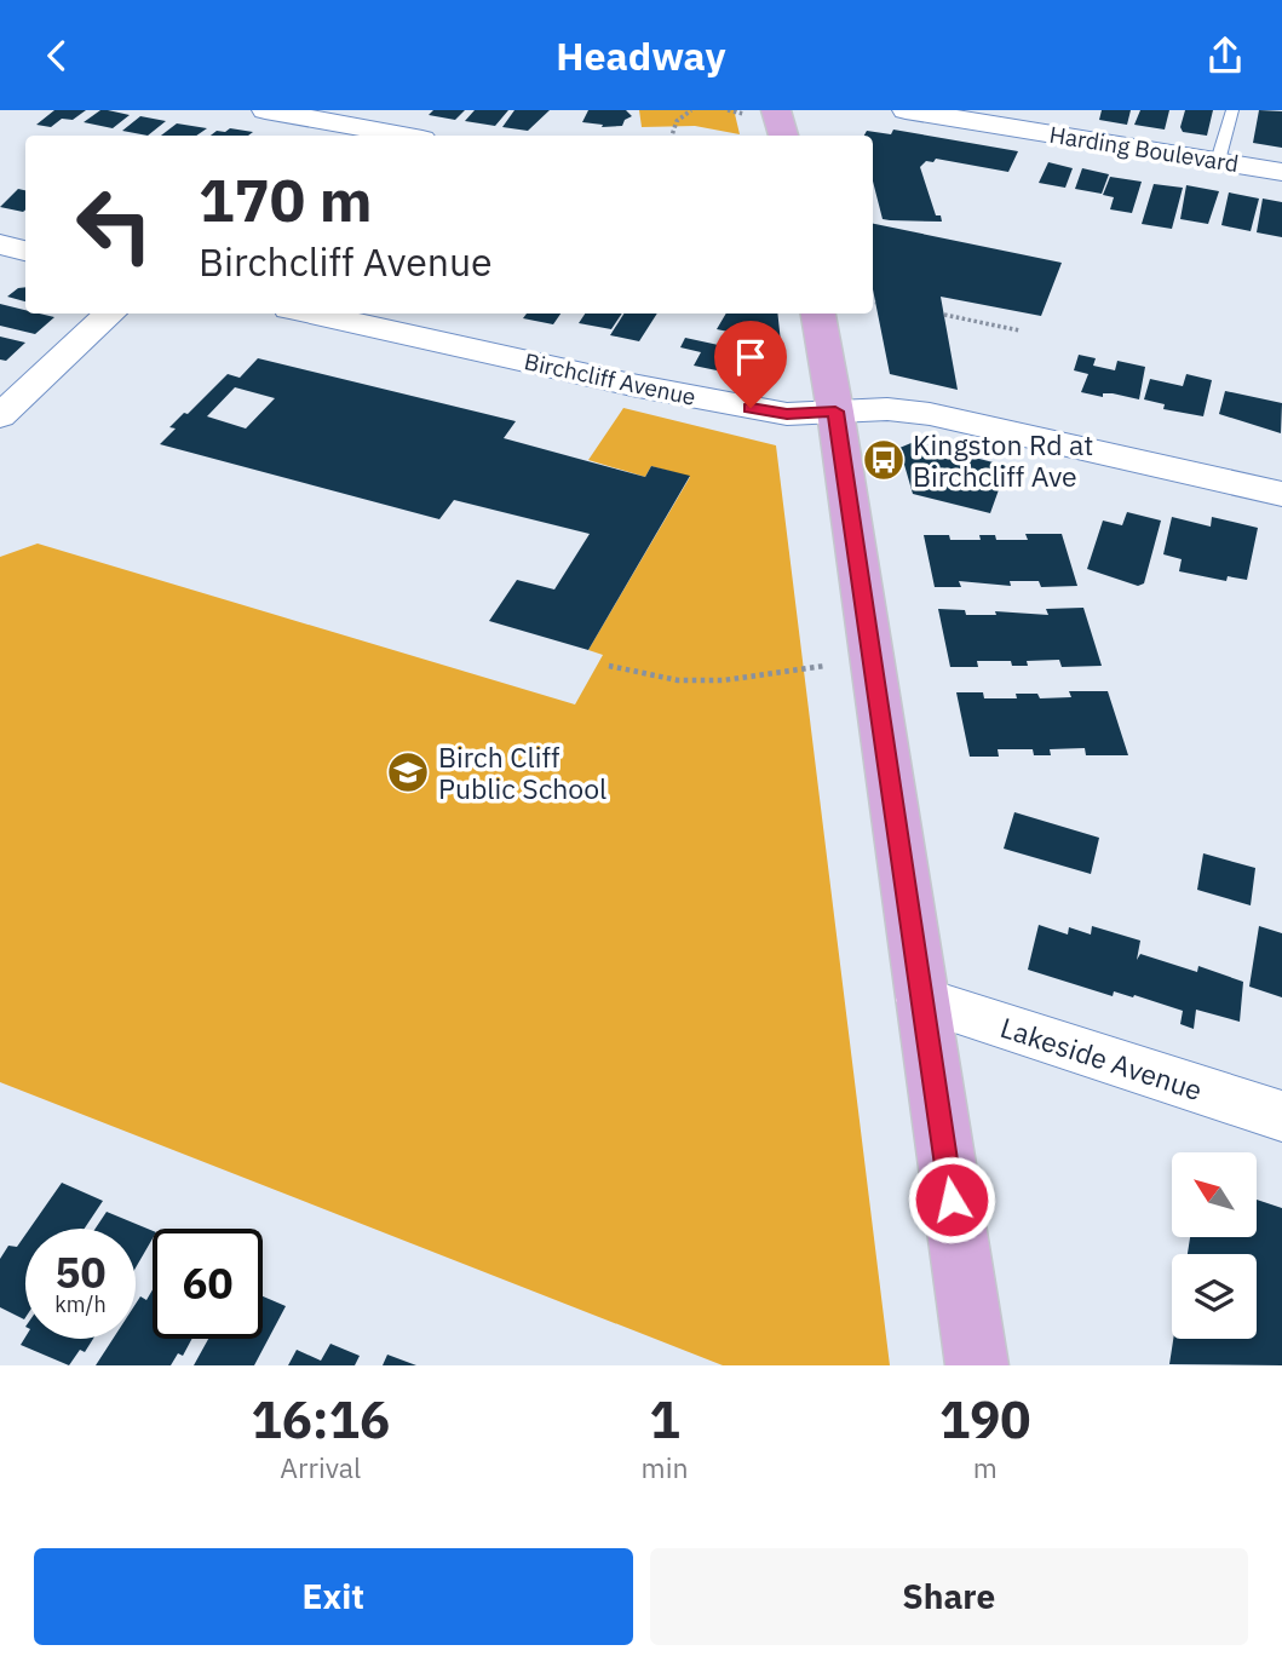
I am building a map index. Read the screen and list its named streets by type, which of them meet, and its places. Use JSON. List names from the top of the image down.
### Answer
{
  "streets": {
    "street": ["Harding Boulevard", "Birchcliff Avenue", "Lakeside Avenue"]
  },
  "places": {
    "bus stop": ["Kingston Rd at Birchcliff Ave"],
    "school or university": ["Birch Cliff Public School"]
  },
  "north": "top left",
  "page": {
    "header": "Headway",
    "turn": ["170 m", "Birchcliff Avenue"],
    "speed": "50 km/h",
    "limit": "60",
    "eta": [
      "16:16",
      "Arrival",
      "1",
      "min",
      "190",
      "m"
    ],
    "buttons": ["Exit", "Share"]
  }
}
